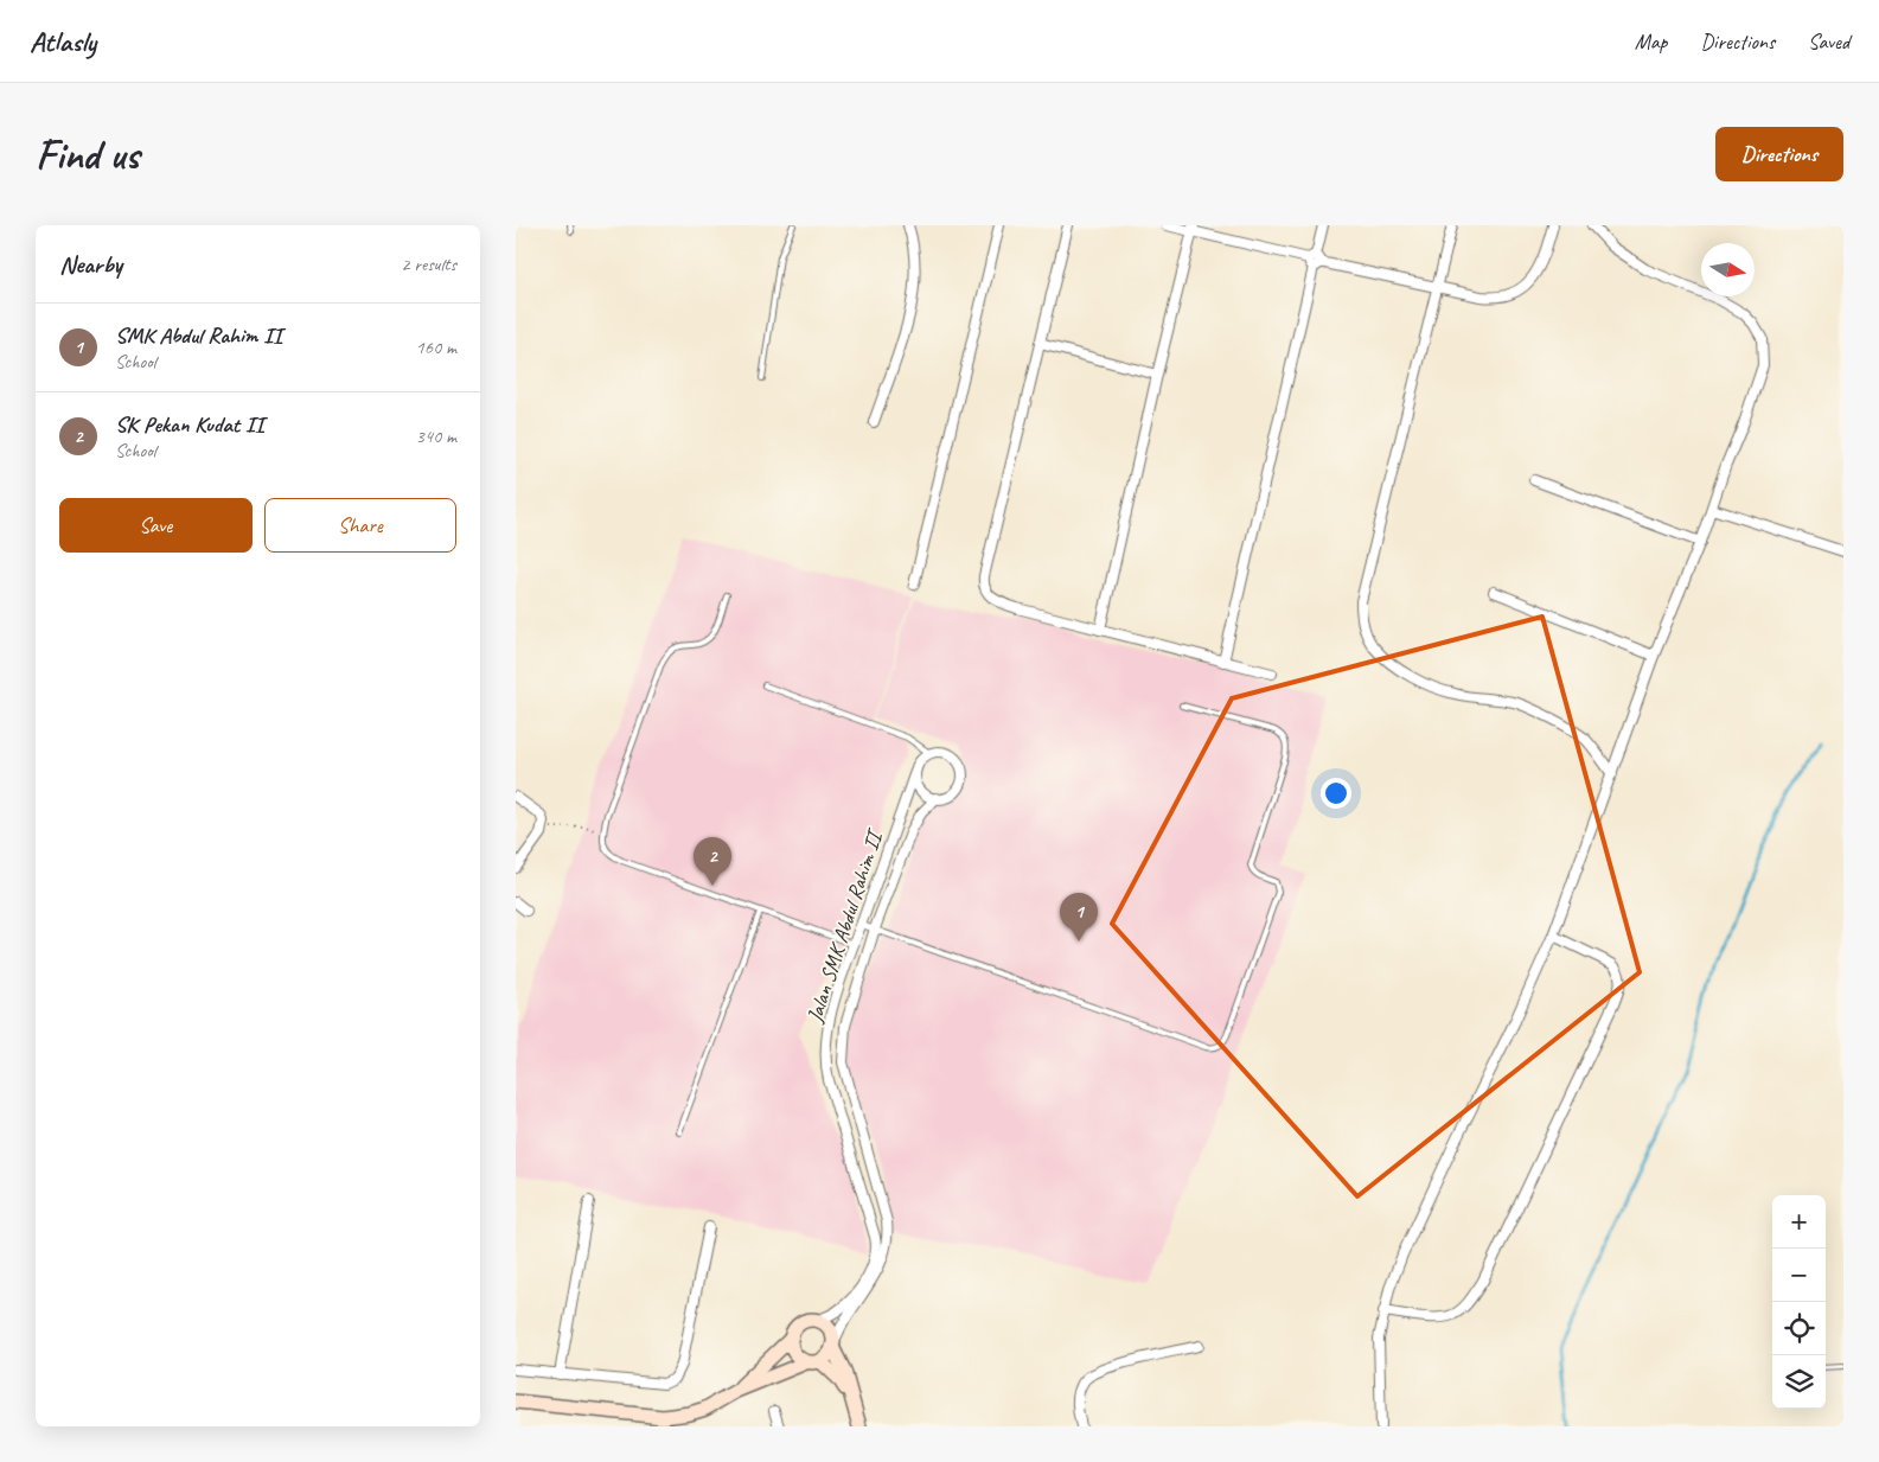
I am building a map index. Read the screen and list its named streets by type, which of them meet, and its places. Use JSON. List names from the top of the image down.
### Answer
{
  "streets": {
    "street": ["Jalan SMK Abdul Rahim II"]
  },
  "north": "right",
  "page": {
    "header": "Atlasly",
    "nav": ["Map", "Directions", "Saved"],
    "buttons": [
      "Directions",
      ["Save", "Share"]
    ],
    "title": "Find us",
    "heading": ["Nearby", "2 results"],
    "list": [
      {
        "mark": "1",
        "name": "SMK Abdul Rahim II",
        "note": "School",
        "value": "160 m"
      },
      {
        "mark": "2",
        "name": "SK Pekan Kudat II",
        "note": "School",
        "value": "340 m"
      }
    ],
    "pins": ["2", "1"],
    "map_buttons": ["+", "−"]
  }
}
